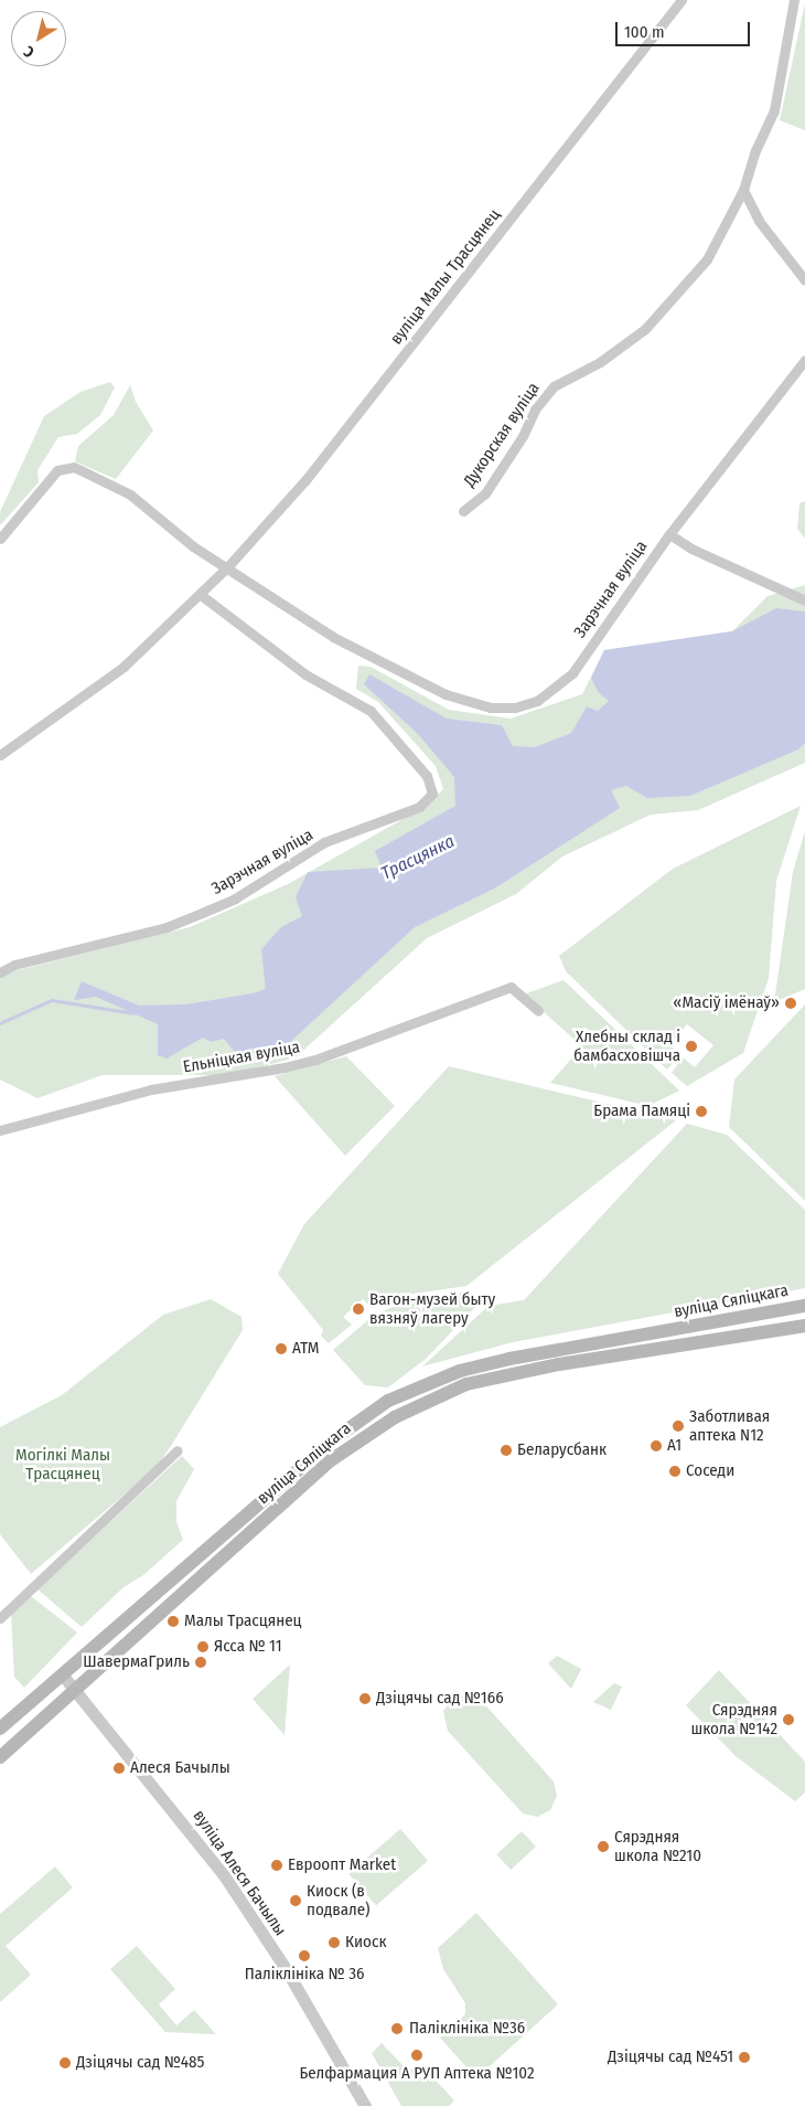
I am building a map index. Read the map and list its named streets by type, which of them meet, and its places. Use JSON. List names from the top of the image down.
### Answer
{
  "streets": {
    "main road": ["вуліца Сяліцкага"],
    "street": [
      "вуліца Малы Трасцянец",
      "Дукорская вуліца",
      "Зарэчная вуліца",
      "Ельніцкая вуліца",
      "вуліца Алеся Бачылы"
    ]
  },
  "crossings": [
    ["вуліца Малы Трасцянец", "Зарэчная вуліца"],
    ["вуліца Сяліцкага", "вуліца Алеся Бачылы"]
  ],
  "water": ["Трасцянка"],
  "parks": ["Могілкі Малы Трасцянец"],
  "places": [
    "«Масіў імёнаў»",
    "Хлебны склад і бамбасховішча",
    "Брама Памяці",
    "Вагон-музей быту вязняў лагеру",
    "АТМ",
    "Заботливая аптека N12",
    "A1",
    "Беларусбанк",
    "Соседи",
    "Малы Трасцянец",
    "Ясса № 11",
    "ШавермаГриль",
    "Дзіцячы сад №166",
    "Сярэдняя школа №142",
    "Алеся Бачылы",
    "Сярэдняя школа №210",
    "Евроопт Market",
    "Киоск (в подвале)",
    "Киоск",
    "Паліклініка № 36",
    "Паліклініка №36",
    "Белфармация А РУП Аптека №102",
    "Дзіцячы сад №451",
    "Дзіцячы сад №485"
  ],
  "scale_bar": "100 m",
  "north": "bottom left"
}
